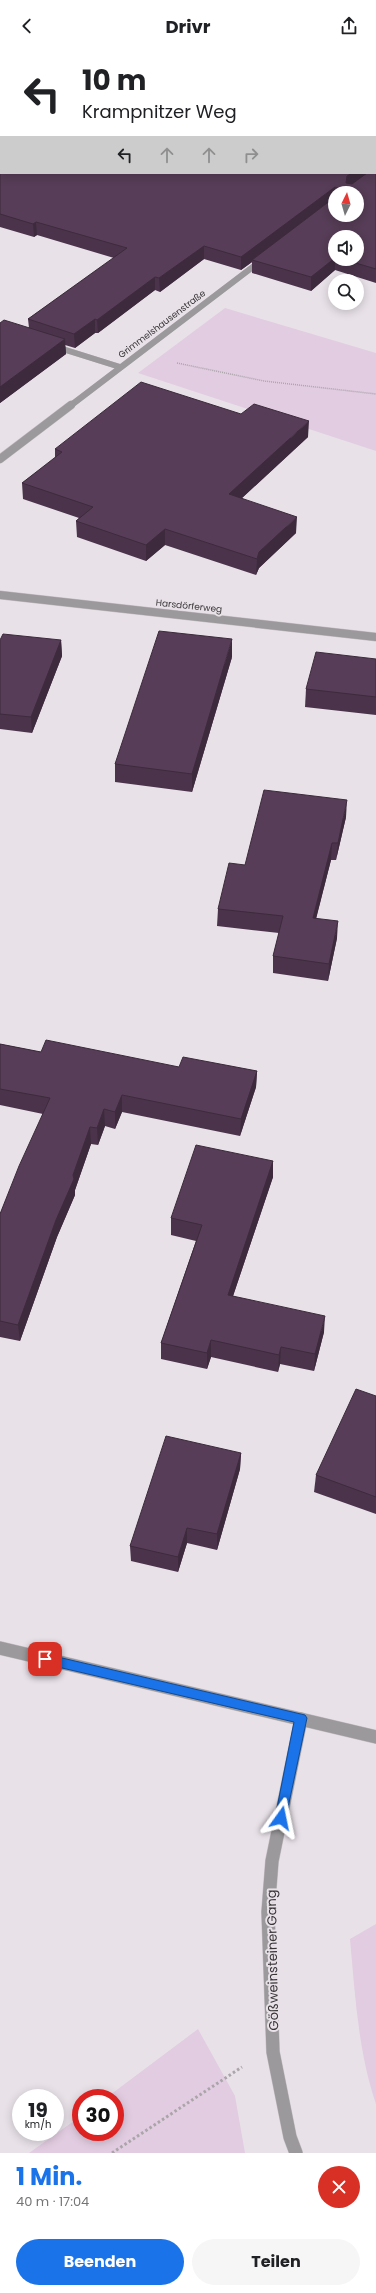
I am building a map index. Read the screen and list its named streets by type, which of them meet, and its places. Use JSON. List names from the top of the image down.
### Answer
{
  "streets": {
    "street": ["Grimmelshausenstraße", "Harsdörferweg", "Gößweinsteiner Gang"]
  },
  "north": "top",
  "page": {
    "header": "Drivr",
    "turn": ["10 m", "Krampnitzer Weg"],
    "speed": "19 km/h",
    "limit": "30",
    "heading": ["1 Min.", "40 m · 17:04"],
    "buttons": ["Beenden", "Teilen"]
  }
}
